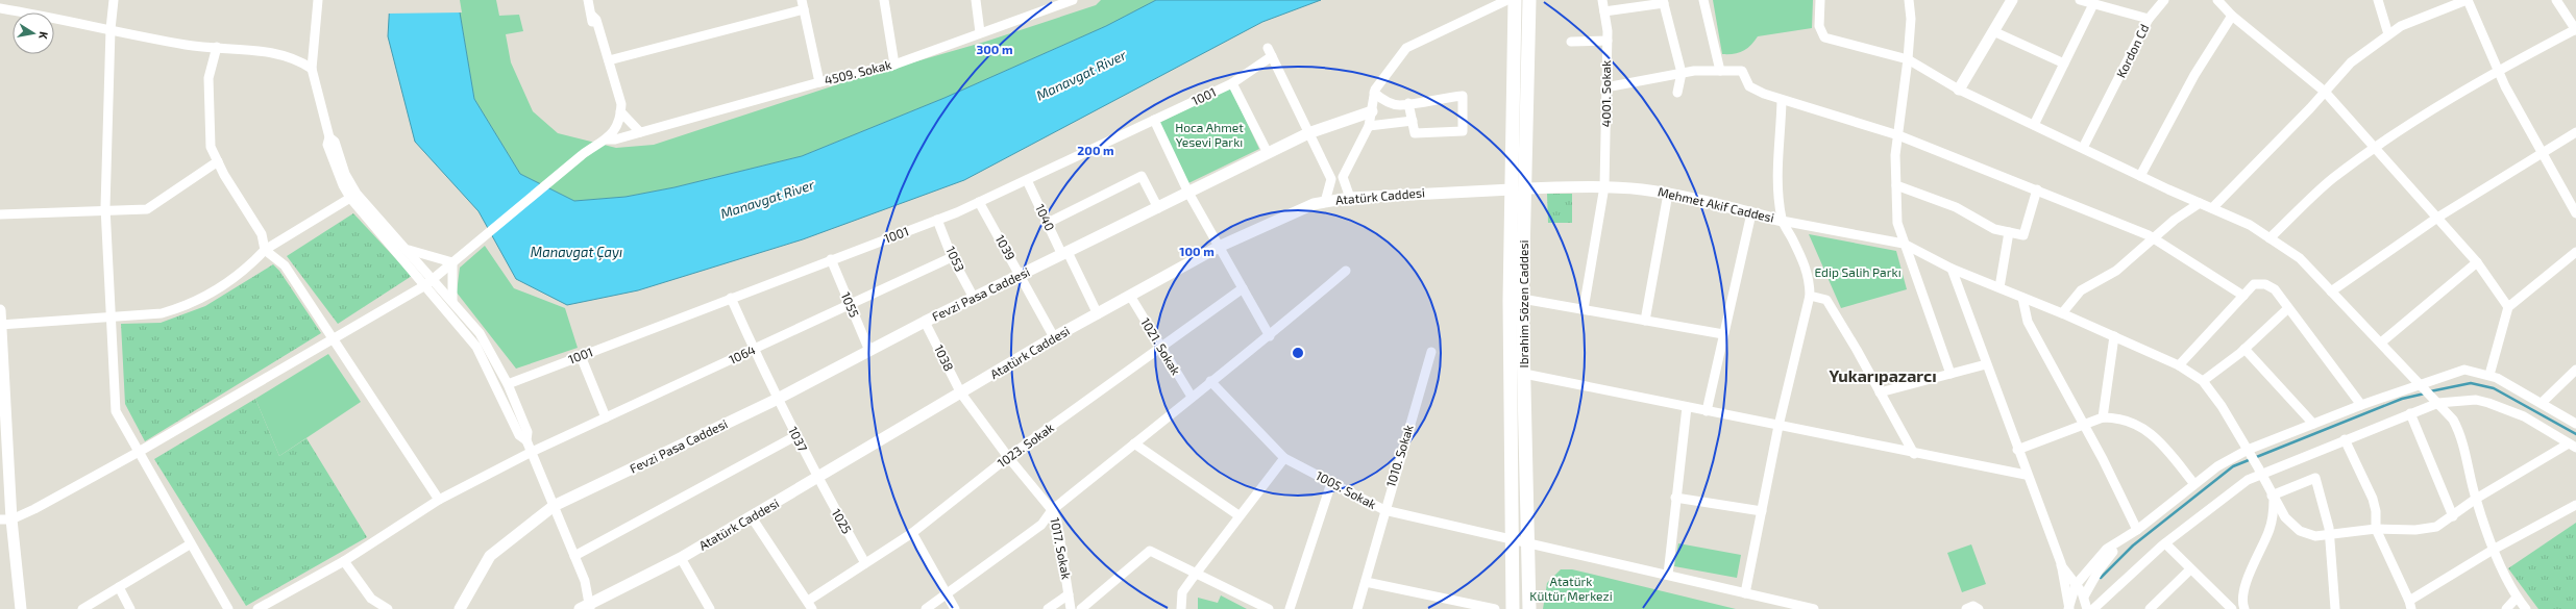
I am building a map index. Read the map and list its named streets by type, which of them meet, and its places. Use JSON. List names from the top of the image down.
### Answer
{
  "streets": {
    "main road": ["Ibrahim Sözen Caddesi"],
    "street": [
      "Kordon Cd",
      "4509. Sokak",
      "4001. Sokak",
      "1001",
      "Atatürk Caddesi",
      "Mehmet Akif Caddesi",
      "1040",
      "1039",
      "1053",
      "Fevzi Pasa Caddesi",
      "1055",
      "1021. Sokak",
      "1064",
      "1038",
      "1037",
      "1023. Sokak",
      "1010. Sokak",
      "1005. Sokak",
      "1025",
      "1017. Sokak"
    ]
  },
  "crossings": [
    ["4001. Sokak", "Mehmet Akif Caddesi"],
    ["1001", "1040"],
    ["1001", "1039"],
    ["1001", "1053"],
    ["1001", "Fevzi Pasa Caddesi"],
    ["1001", "1055"],
    ["1001", "1037"],
    ["Atatürk Caddesi", "Mehmet Akif Caddesi"],
    ["Atatürk Caddesi", "1040"],
    ["Atatürk Caddesi", "1039"],
    ["Atatürk Caddesi", "Ibrahim Sözen Caddesi"],
    ["Atatürk Caddesi", "1021. Sokak"],
    ["Atatürk Caddesi", "1038"],
    ["Atatürk Caddesi", "1037"],
    ["Atatürk Caddesi", "1025"],
    ["Atatürk Caddesi", "1017. Sokak"],
    ["Mehmet Akif Caddesi", "Ibrahim Sözen Caddesi"],
    ["1040", "Fevzi Pasa Caddesi"],
    ["1039", "Fevzi Pasa Caddesi"],
    ["1053", "Fevzi Pasa Caddesi"],
    ["1053", "1064"],
    ["Fevzi Pasa Caddesi", "1055"],
    ["Fevzi Pasa Caddesi", "1038"],
    ["Fevzi Pasa Caddesi", "1037"],
    ["Ibrahim Sözen Caddesi", "1005. Sokak"],
    ["1055", "1064"],
    ["1021. Sokak", "1023. Sokak"],
    ["1064", "1037"],
    ["1038", "1017. Sokak"],
    ["1037", "1025"],
    ["1023. Sokak", "1025"],
    ["1023. Sokak", "1017. Sokak"],
    ["1010. Sokak", "1005. Sokak"]
  ],
  "districts": ["Yukarıpazarcı"],
  "water": ["Manavgat River", "Manavgat Çayı"],
  "parks": ["Hoca Ahmet Yesevi Parkı", "Edip Salih Parkı", "Atatürk Kültür Merkezi"],
  "north": "right",
  "rings": ["300 m", "200 m", "100 m"]
}
